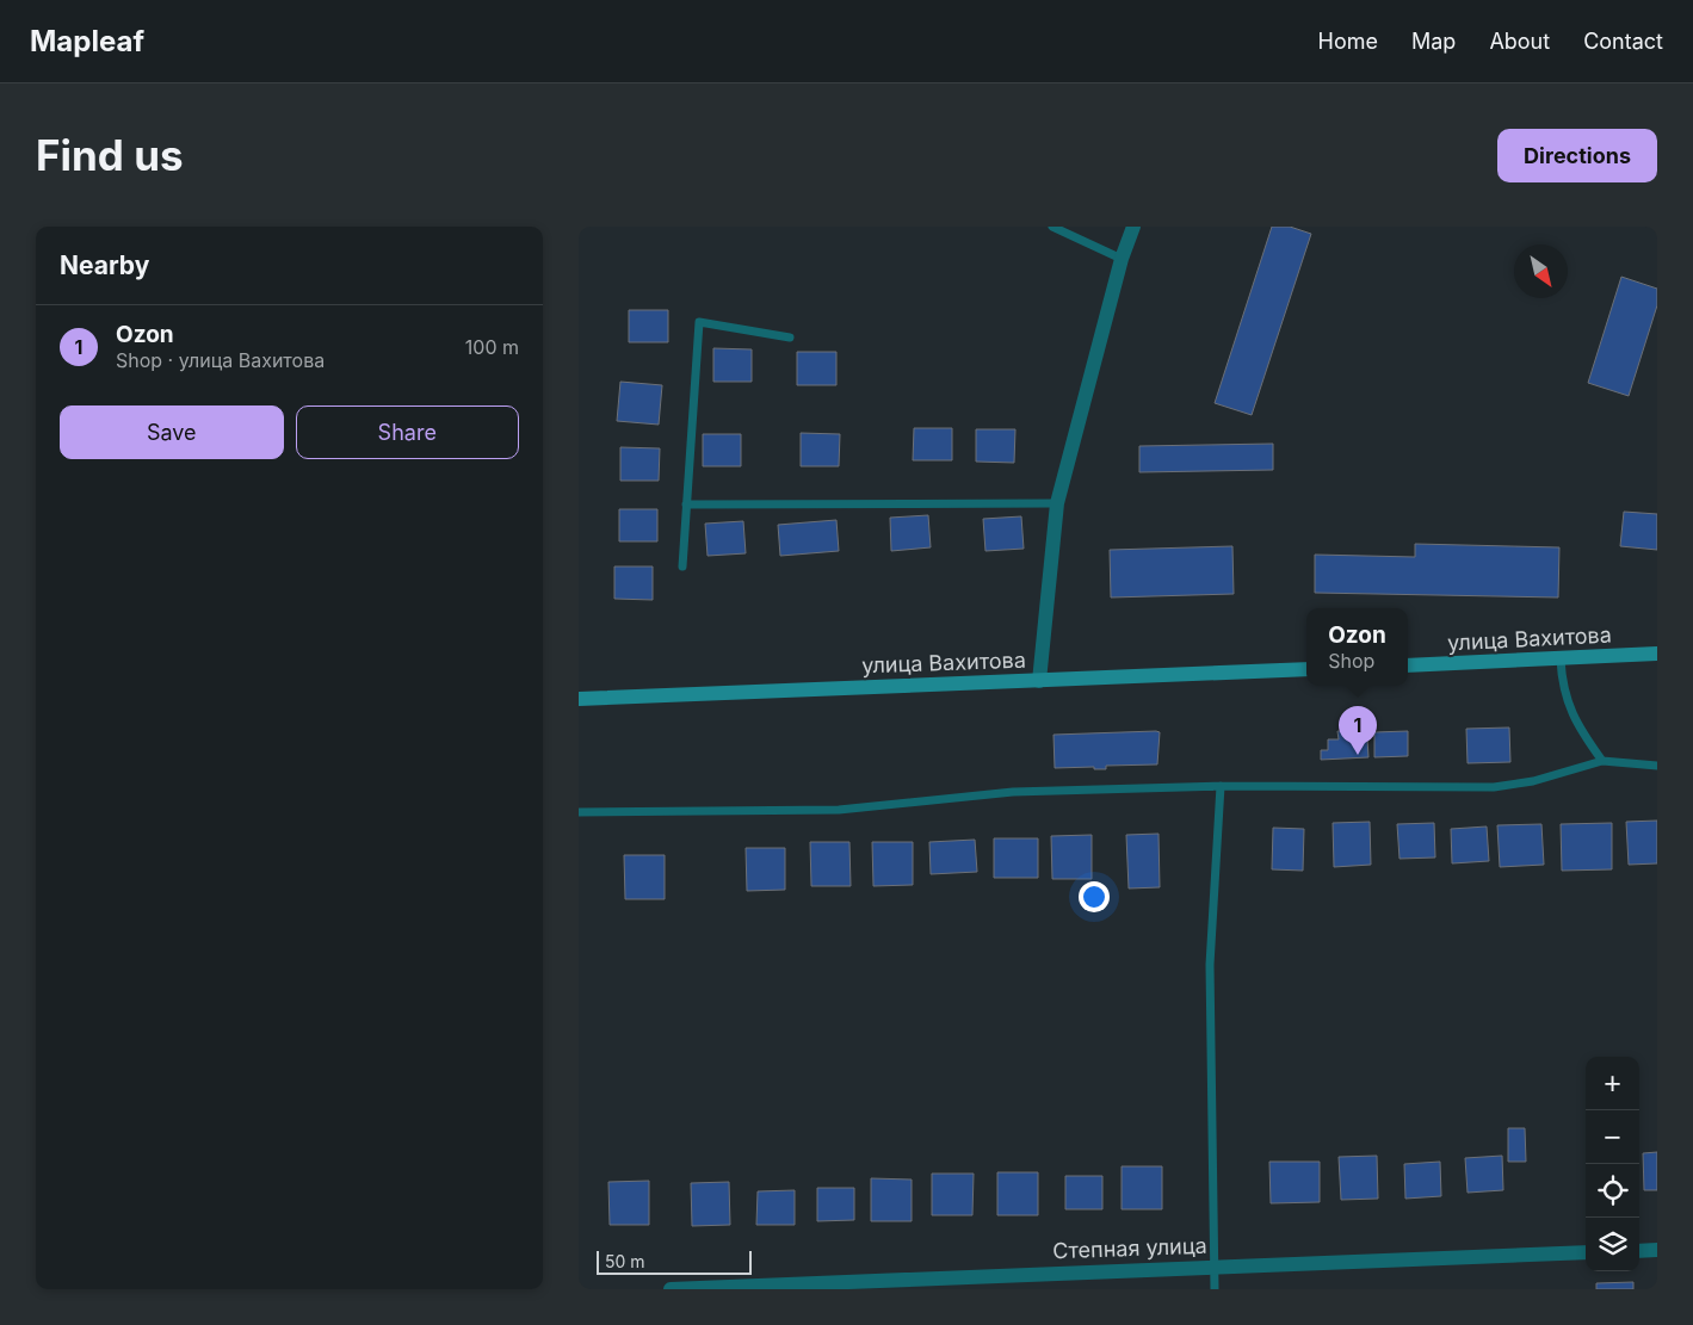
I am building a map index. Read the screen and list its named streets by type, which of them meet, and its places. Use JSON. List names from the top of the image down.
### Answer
{
  "streets": {
    "main road": ["улица Вахитова"],
    "street": ["Степная улица"]
  },
  "scale_bar": "50 m",
  "north": "bottom right",
  "page": {
    "header": "Mapleaf",
    "nav": [
      "Home",
      "Map",
      "About",
      "Contact"
    ],
    "buttons": [
      "Directions",
      ["Save", "Share"]
    ],
    "title": "Find us",
    "heading": "Nearby",
    "list": [
      {
        "mark": "1",
        "name": "Ozon",
        "note": "Shop · улица Вахитова",
        "value": "100 m"
      }
    ],
    "popup": ["Ozon", "Shop"],
    "pins": "1",
    "map_buttons": ["+", "−"],
    "scale": "50 m"
  }
}
